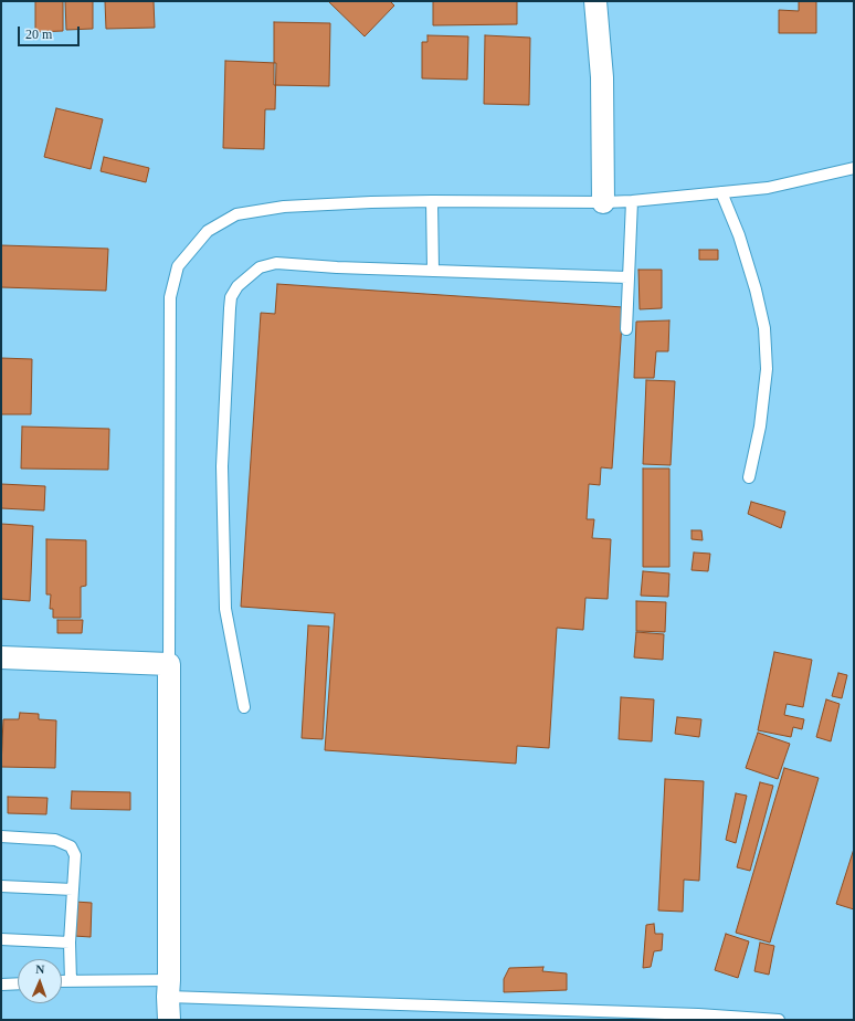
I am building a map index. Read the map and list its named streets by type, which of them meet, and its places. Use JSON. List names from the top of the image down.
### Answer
{
  "scale_bar": "20 m",
  "north": "top"
}
